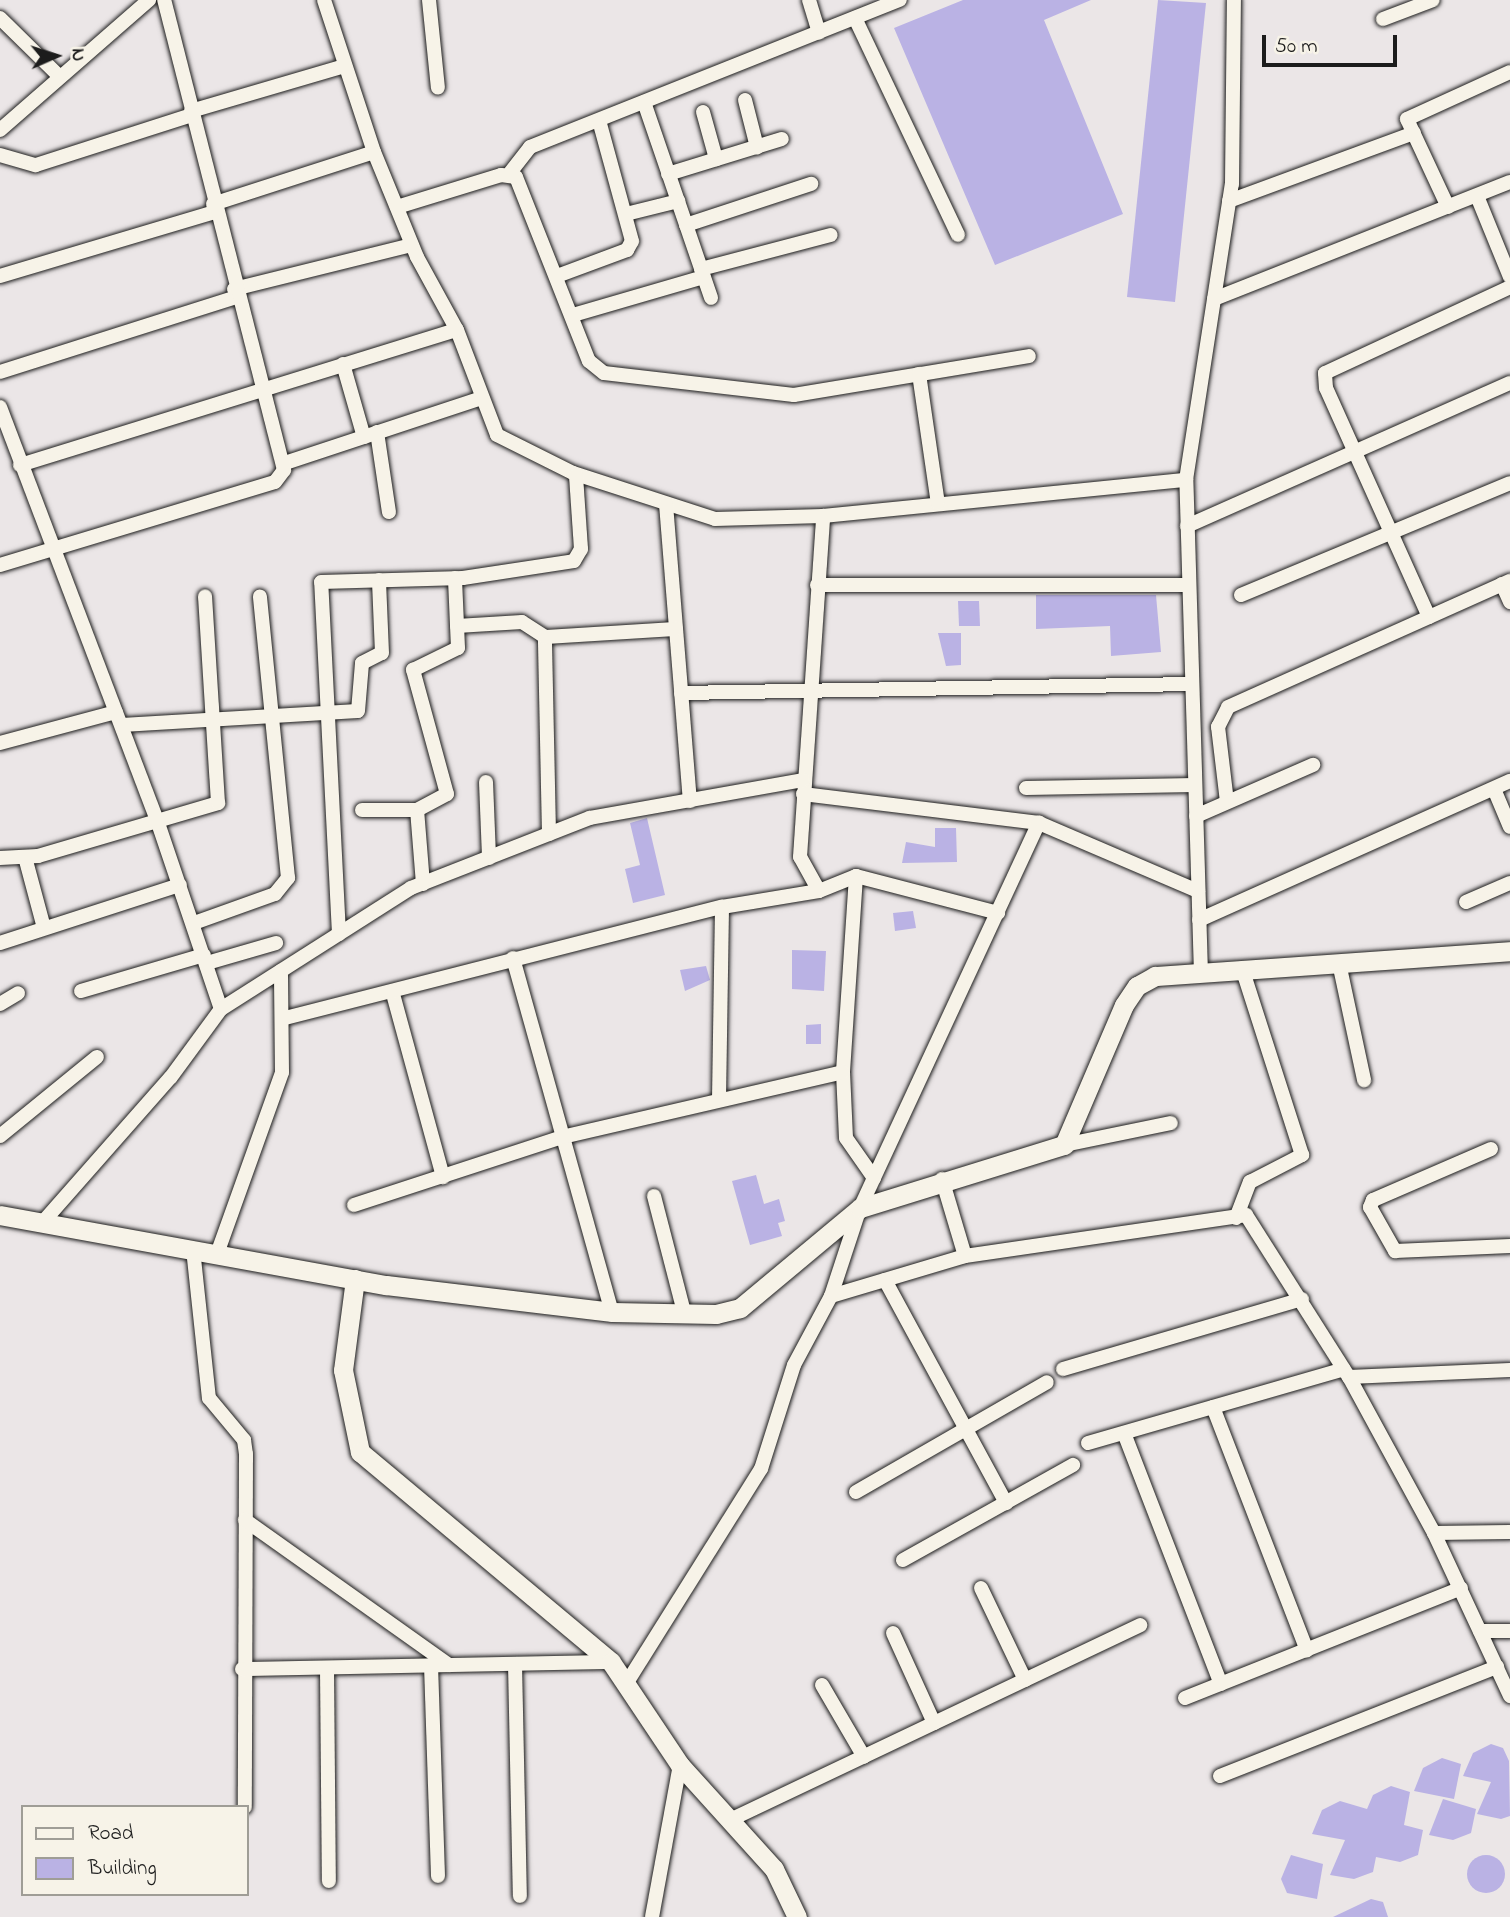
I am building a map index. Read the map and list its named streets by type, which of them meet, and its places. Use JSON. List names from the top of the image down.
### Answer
{
  "legend": ["Road", "Building"],
  "scale_bar": "50 m",
  "north": "right"
}
